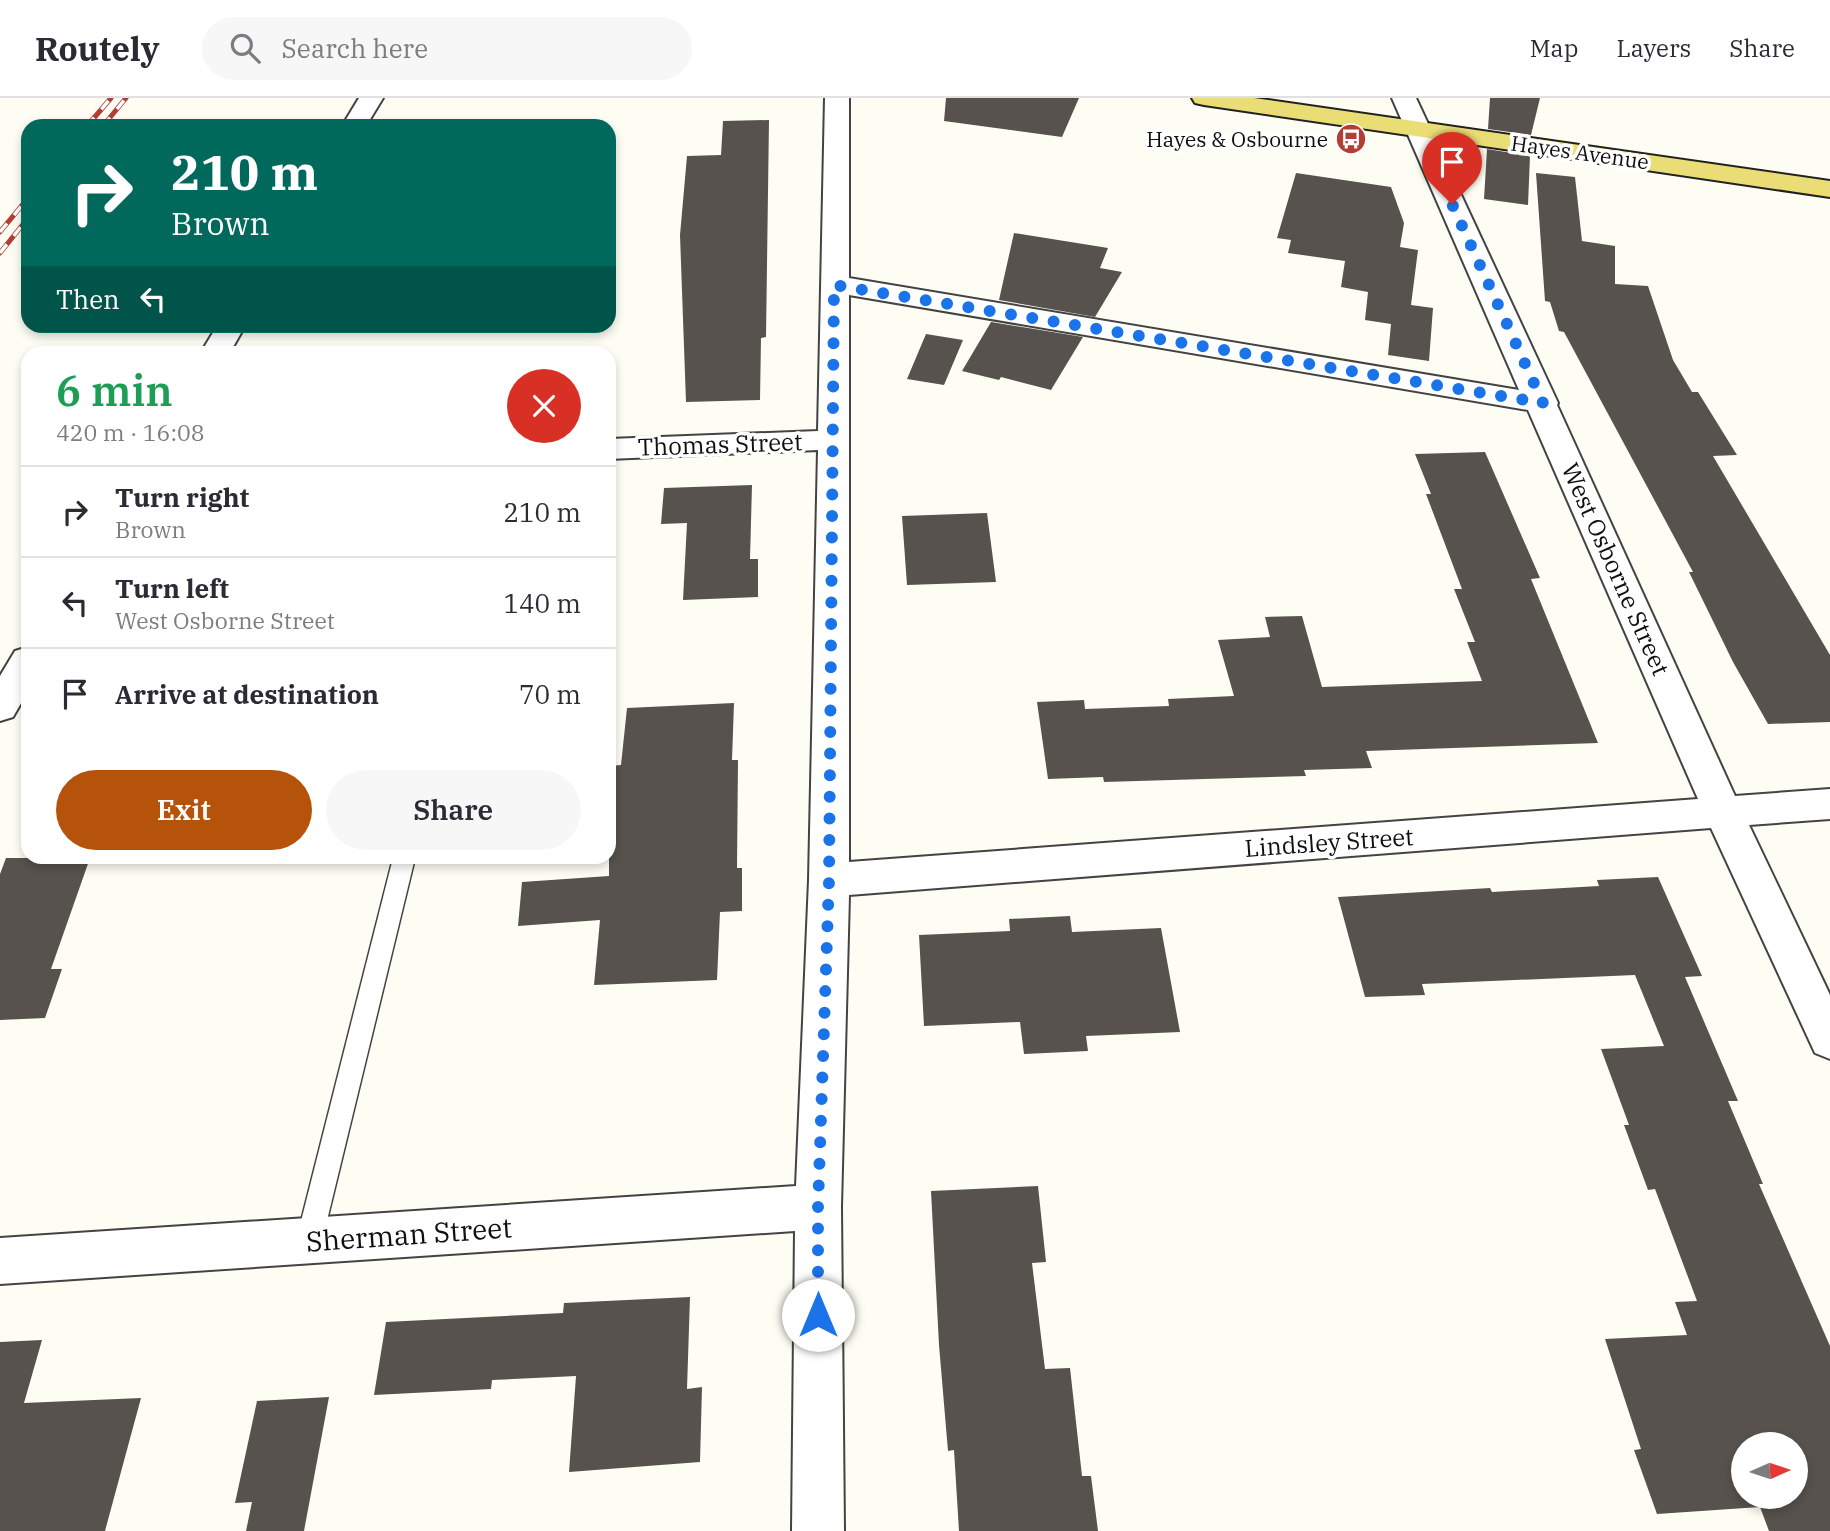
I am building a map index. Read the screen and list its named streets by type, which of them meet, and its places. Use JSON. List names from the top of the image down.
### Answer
{
  "streets": {
    "main road": ["Hayes Avenue"],
    "street": [
      "Thomas Street",
      "West Osborne Street",
      "Lindsley Street",
      "Sherman Street"
    ]
  },
  "crossings": [
    ["Hayes Avenue", "West Osborne Street"],
    ["West Osborne Street", "Lindsley Street"]
  ],
  "places": {
    "bus stop": ["Hayes & Osbourne"]
  },
  "north": "right",
  "page": {
    "header": "Routely",
    "search": "Search here",
    "nav": ["Map", "Layers", "Share"],
    "turn": ["210 m", "Brown"],
    "then": "Then",
    "heading": ["6 min", "420 m · 16:08"],
    "list": [
      {
        "name": "Turn right",
        "note": "Brown",
        "value": "210 m"
      },
      {
        "name": "Turn left",
        "note": "West Osborne Street",
        "value": "140 m"
      },
      {
        "name": "Arrive at destination",
        "value": "70 m"
      }
    ],
    "buttons": ["Exit", "Share"]
  }
}
